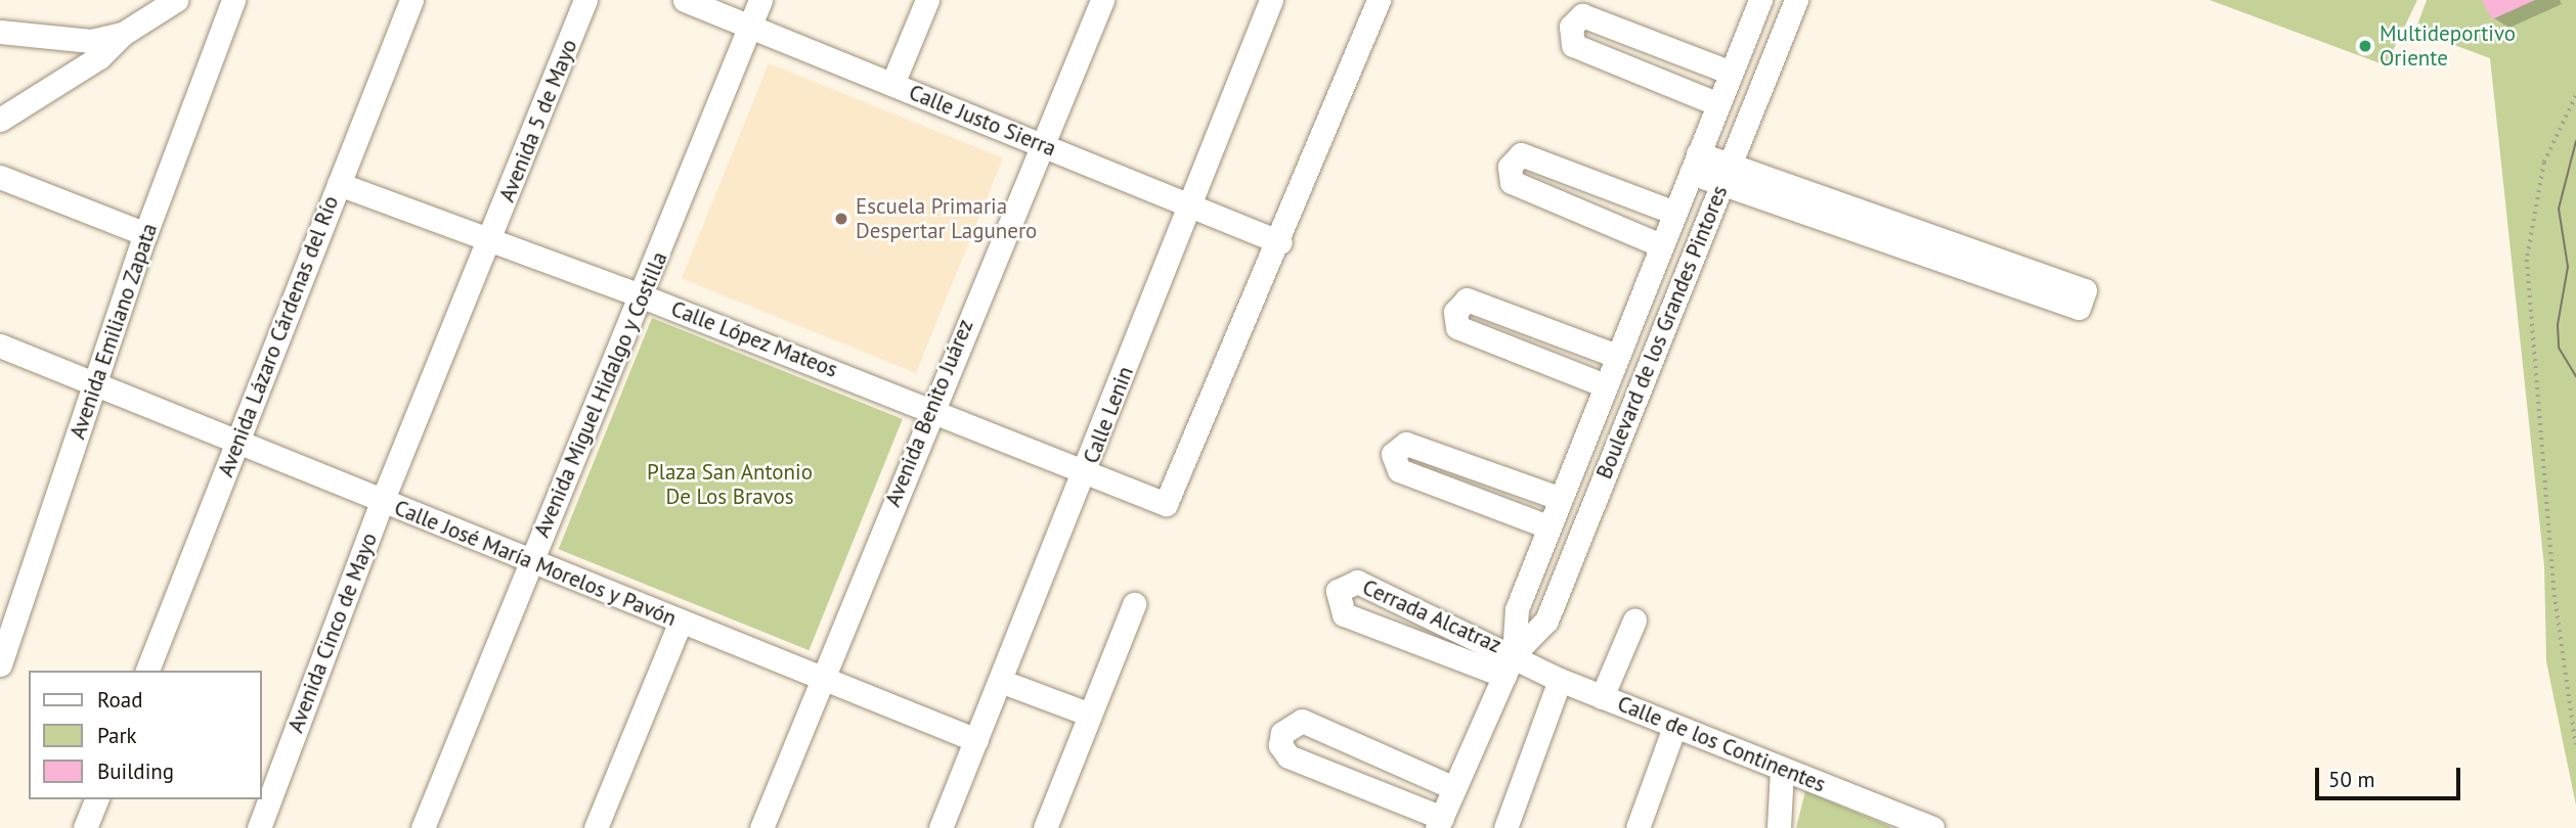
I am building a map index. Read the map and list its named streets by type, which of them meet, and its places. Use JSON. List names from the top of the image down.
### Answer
{
  "streets": {
    "street": [
      "Avenida 5 de Mayo",
      "Calle Justo Sierra",
      "Avenida Emiliano Zapata",
      "Boulevard de los Grandes Pintores",
      "Avenida Lázaro Cárdenas del Río",
      "Calle López Mateos",
      "Avenida Miguel Hidalgo y Costilla",
      "Avenida Benito Juárez",
      "Calle Lenin",
      "Calle José María Morelos y Pavón",
      "Cerrada Alcatraz",
      "Avenida Cinco de Mayo",
      "Calle de los Continentes"
    ]
  },
  "crossings": [
    ["Avenida 5 de Mayo", "Calle López Mateos"],
    ["Avenida 5 de Mayo", "Avenida Cinco de Mayo"],
    ["Calle Justo Sierra", "Calle López Mateos"],
    ["Calle Justo Sierra", "Avenida Miguel Hidalgo y Costilla"],
    ["Calle Justo Sierra", "Avenida Benito Juárez"],
    ["Calle Justo Sierra", "Calle Lenin"],
    ["Avenida Emiliano Zapata", "Calle José María Morelos y Pavón"],
    ["Boulevard de los Grandes Pintores", "Cerrada Alcatraz"],
    ["Boulevard de los Grandes Pintores", "Calle de los Continentes"],
    ["Avenida Lázaro Cárdenas del Río", "Calle López Mateos"],
    ["Avenida Lázaro Cárdenas del Río", "Calle José María Morelos y Pavón"],
    ["Calle López Mateos", "Avenida Miguel Hidalgo y Costilla"],
    ["Calle López Mateos", "Avenida Benito Juárez"],
    ["Calle López Mateos", "Calle Lenin"],
    ["Calle López Mateos", "Avenida Cinco de Mayo"],
    ["Avenida Miguel Hidalgo y Costilla", "Calle José María Morelos y Pavón"],
    ["Avenida Benito Juárez", "Calle José María Morelos y Pavón"],
    ["Calle Lenin", "Calle José María Morelos y Pavón"],
    ["Calle José María Morelos y Pavón", "Avenida Cinco de Mayo"],
    ["Cerrada Alcatraz", "Calle de los Continentes"]
  ],
  "parks": ["Plaza San Antonio De Los Bravos"],
  "places": ["Multideportivo Oriente", "Escuela Primaria Despertar Lagunero"],
  "legend": ["Road", "Park", "Building"],
  "scale_bar": "50 m"
}
